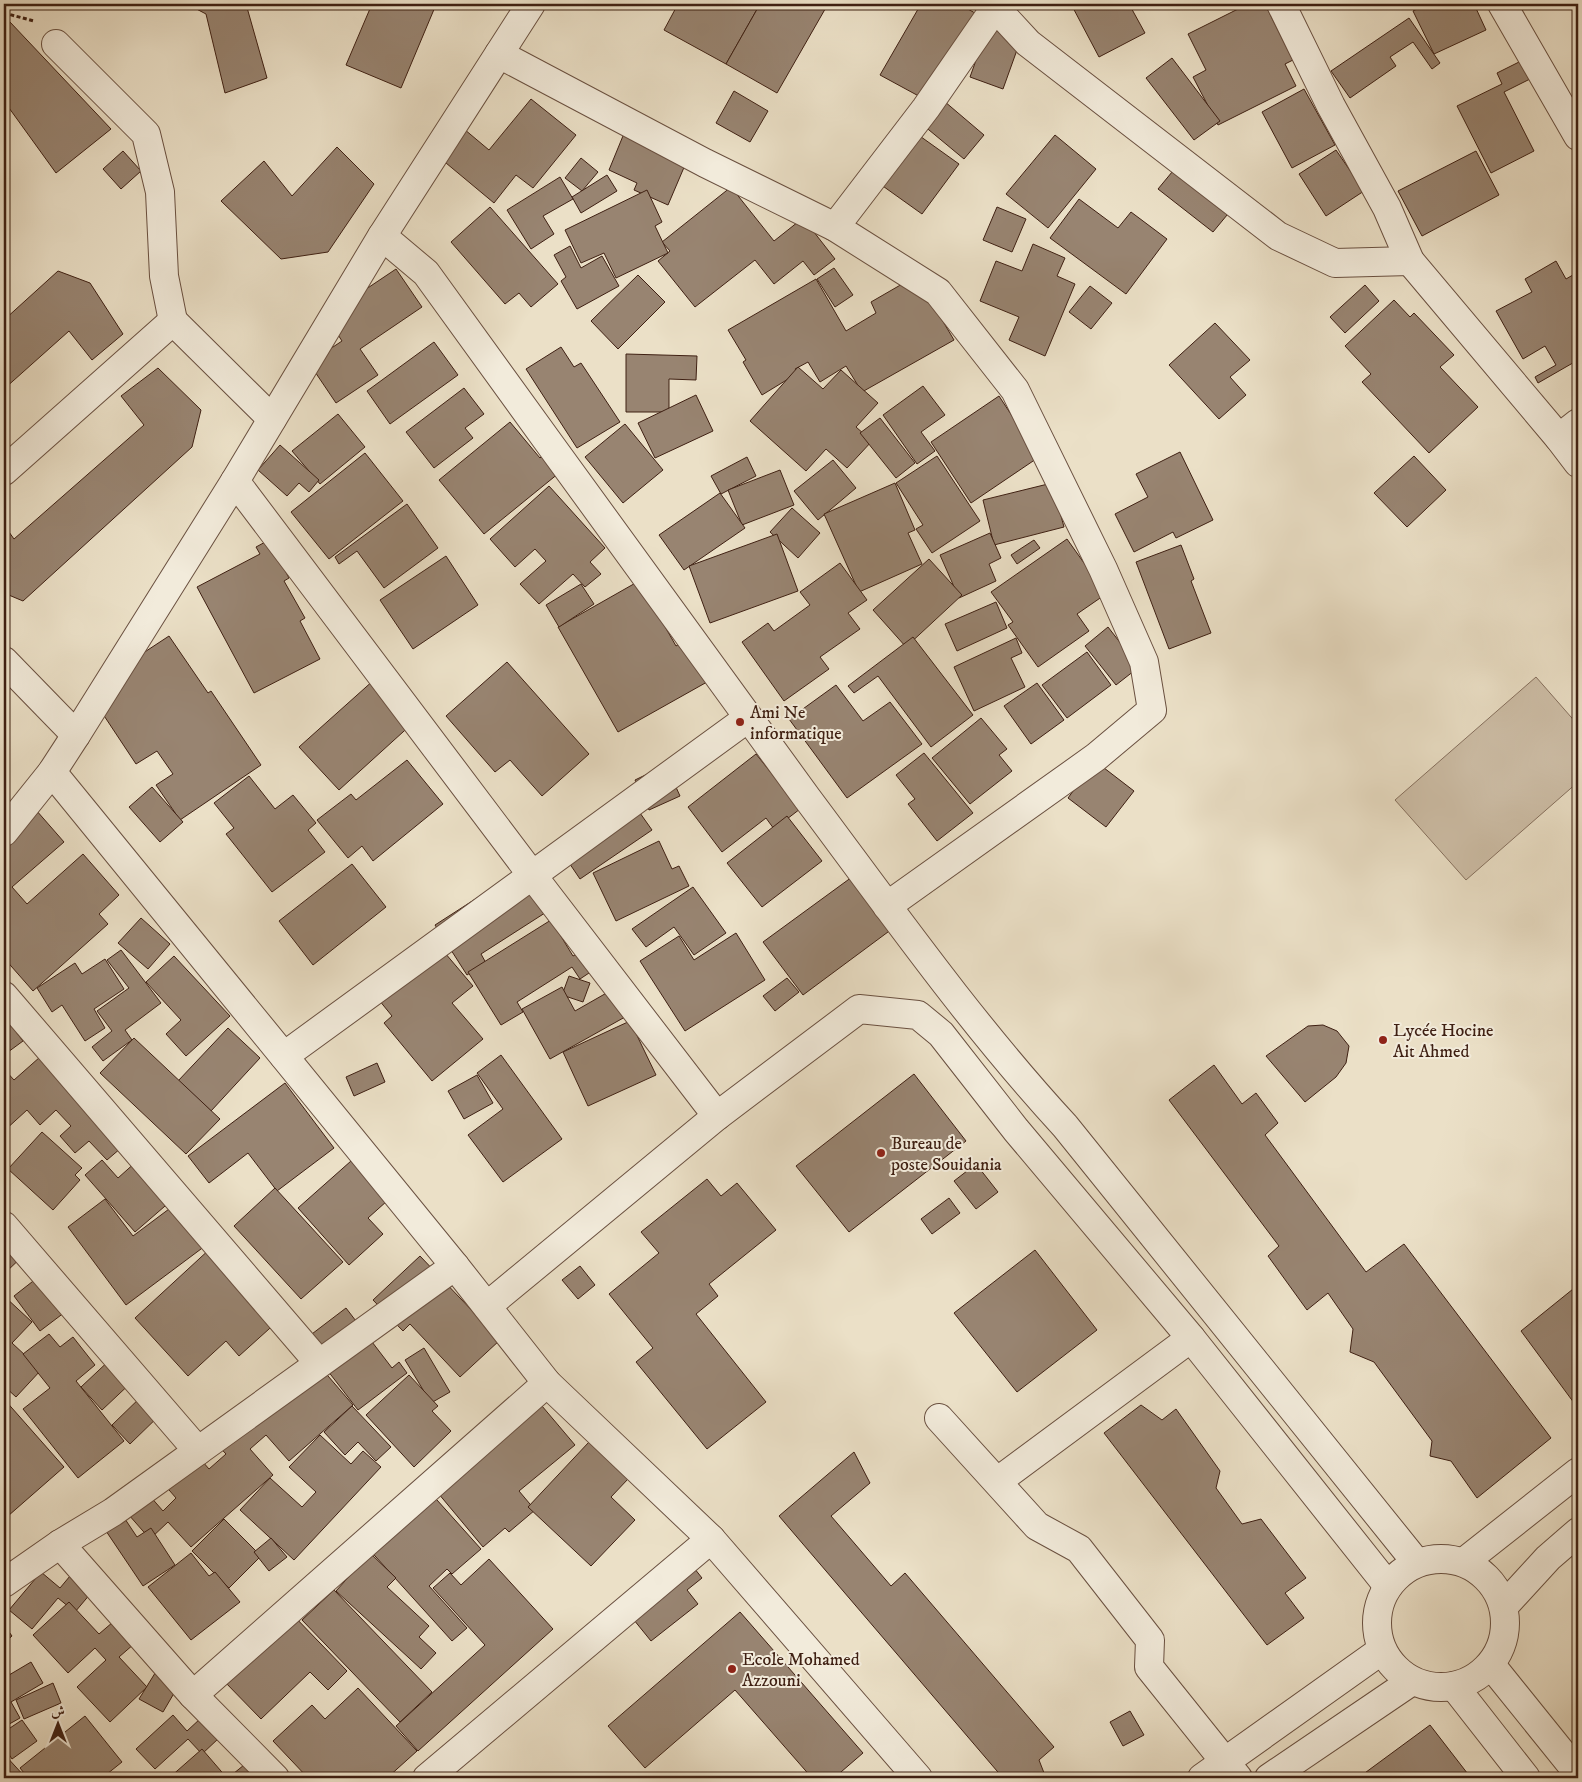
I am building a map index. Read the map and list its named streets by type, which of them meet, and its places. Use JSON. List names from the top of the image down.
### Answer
{
  "places": [
    "Ami Ne informatique",
    "Lycée Hocine Ait Ahmed",
    "Bureau de poste Souidania",
    "Ecole Mohamed Azzouni"
  ],
  "north": "top"
}
